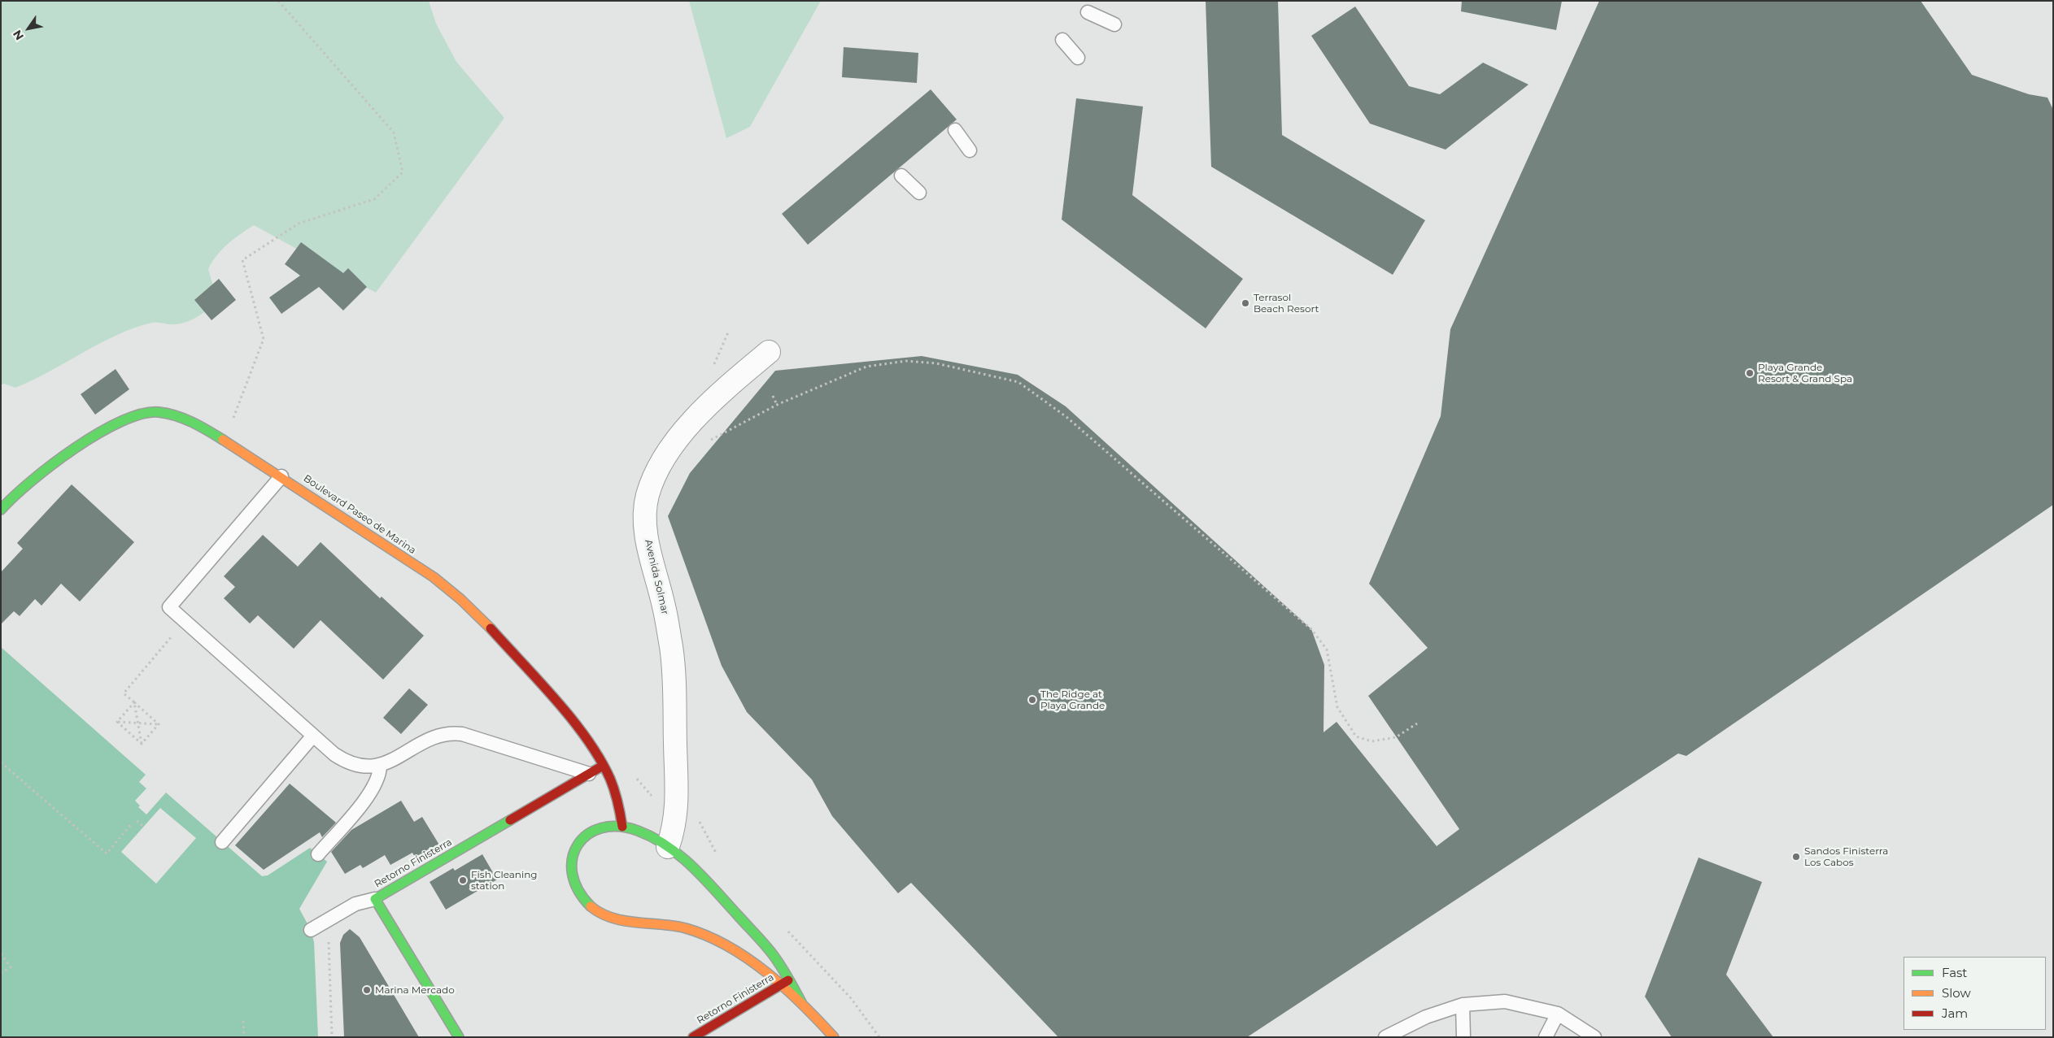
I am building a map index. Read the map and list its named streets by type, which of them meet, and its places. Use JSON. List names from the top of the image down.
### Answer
{
  "streets": {
    "street": ["Boulevard Paseo de Marina", "Avenida Solmar", "Retorno Finisterra"]
  },
  "crossings": [
    ["Boulevard Paseo de Marina", "Retorno Finisterra"]
  ],
  "places": [
    "Terrasol Beach Resort",
    "Playa Grande Resort & Grand Spa",
    "The Ridge at Playa Grande",
    "Sandos Finisterra Los Cabos",
    "Fish Cleaning station",
    "Marina Mercado"
  ],
  "legend": ["Fast", "Slow", "Jam"],
  "north": "bottom left"
}
